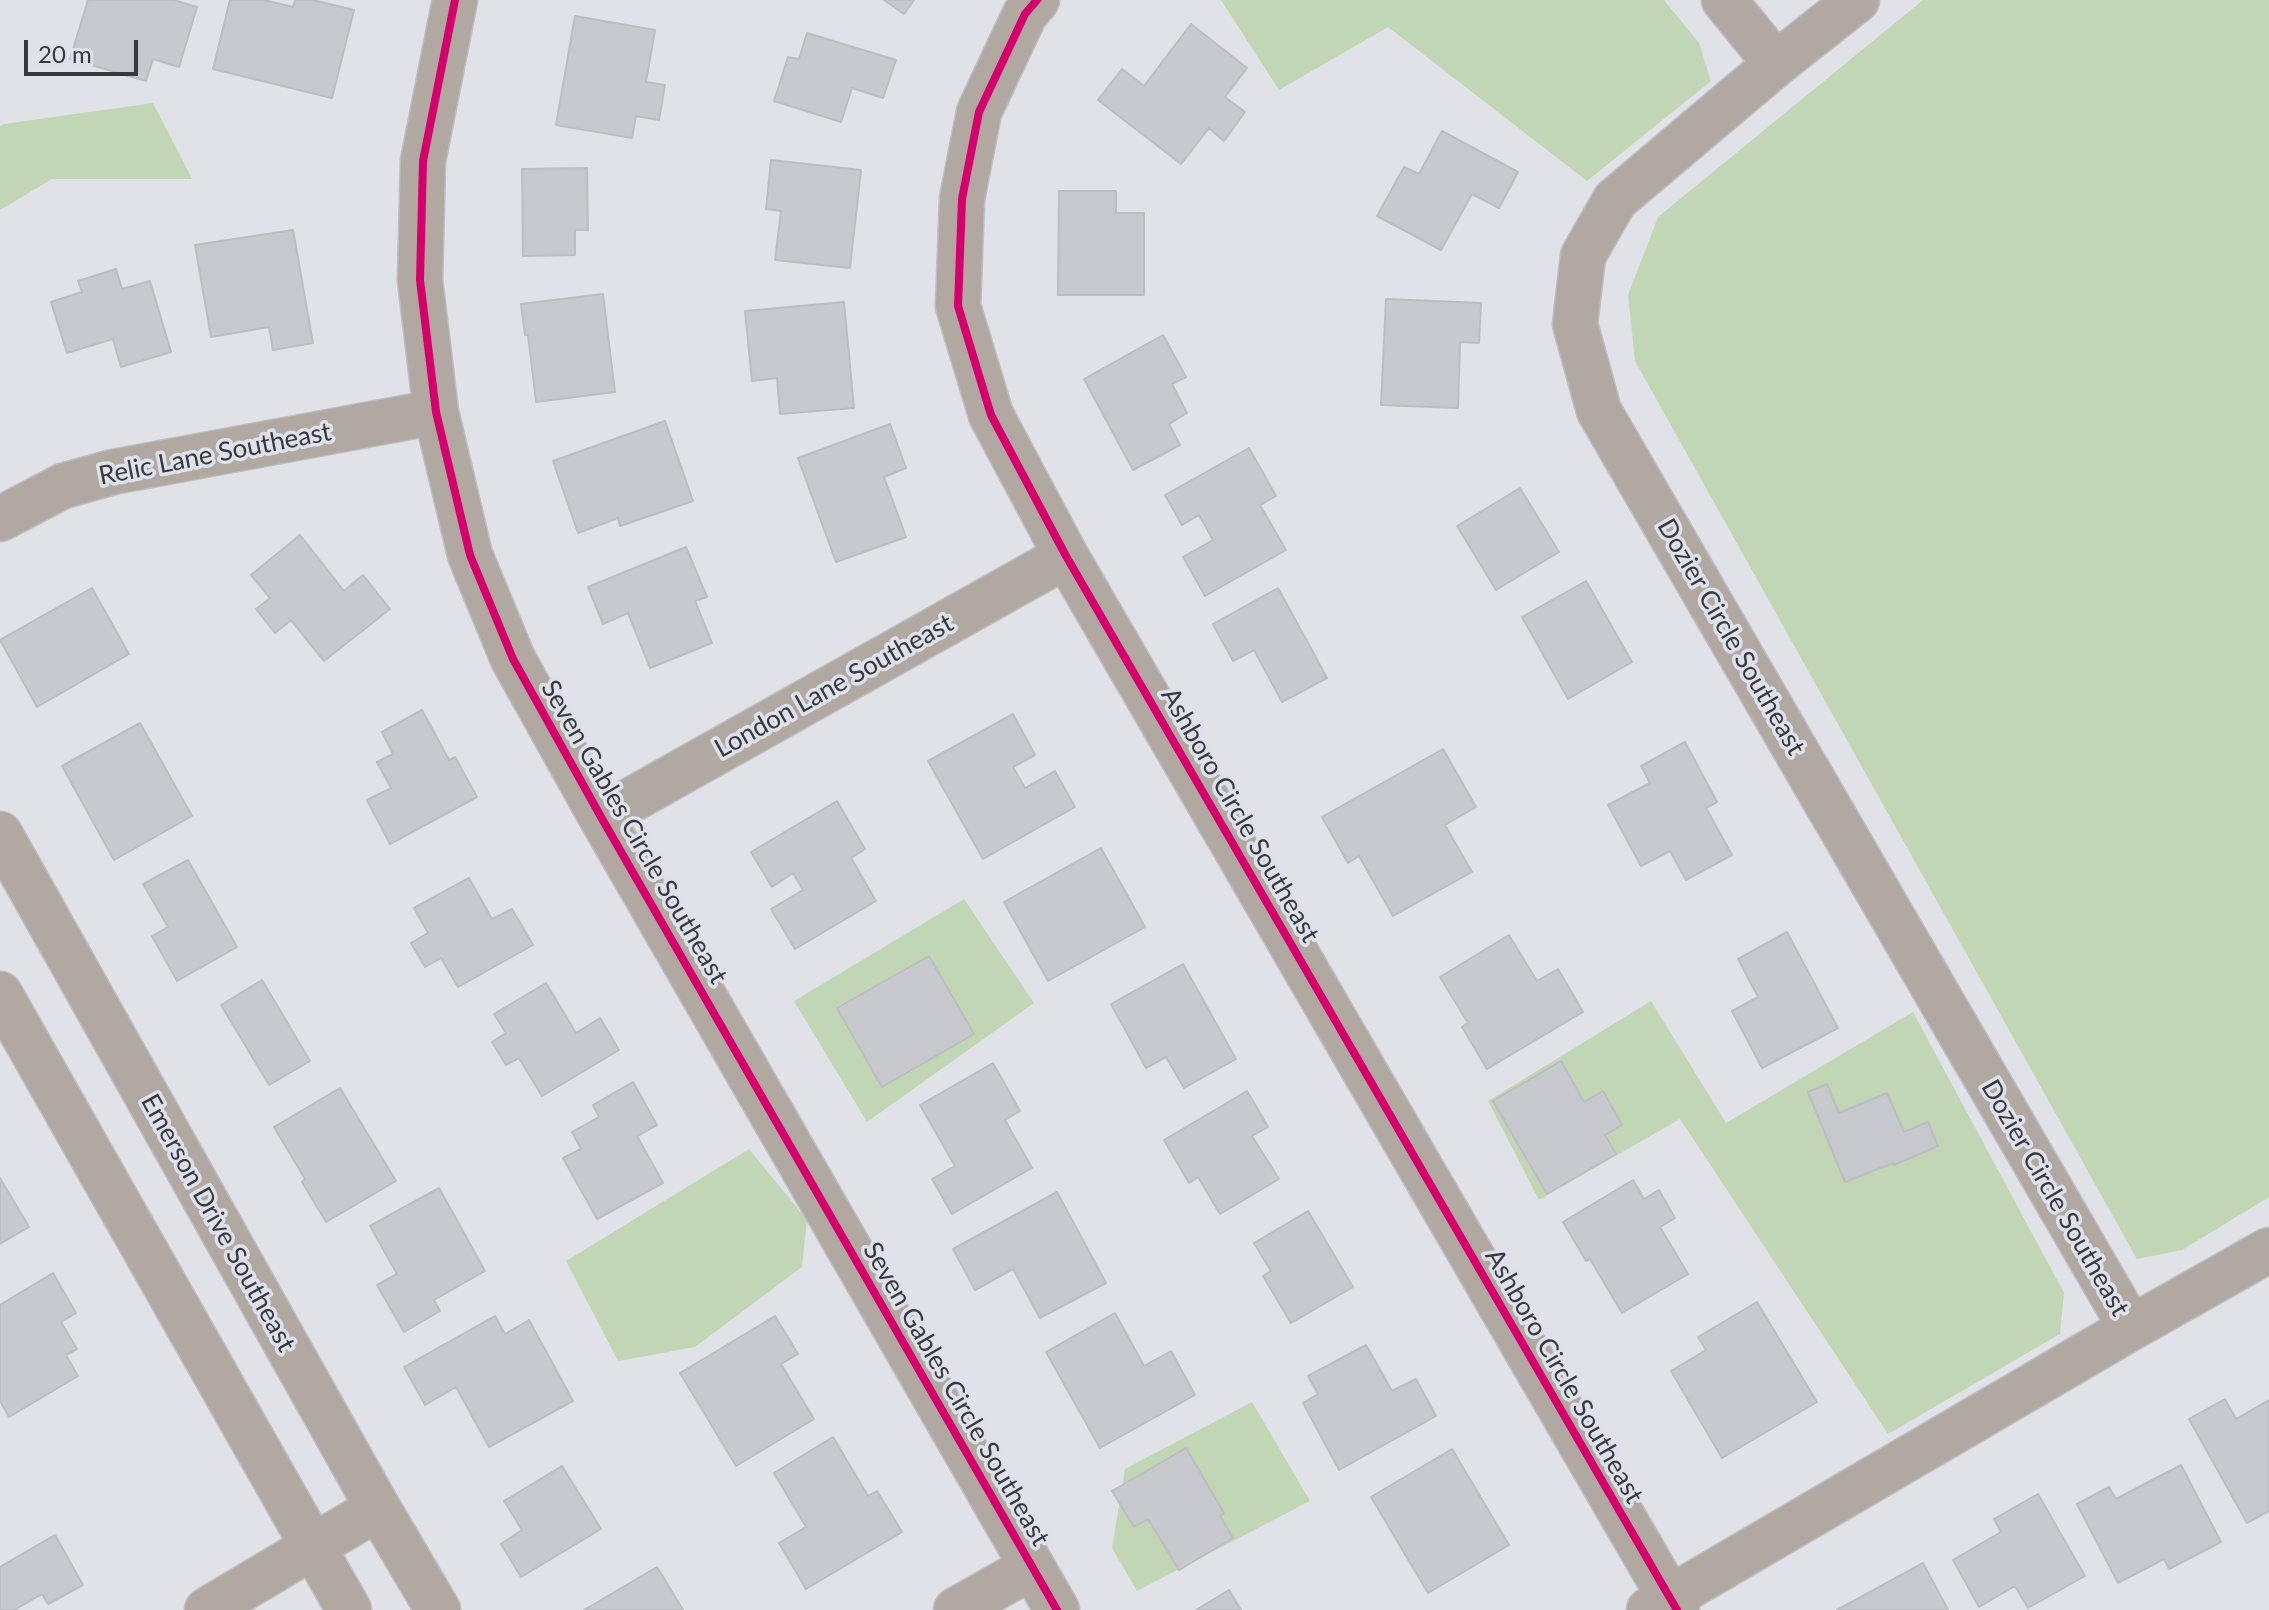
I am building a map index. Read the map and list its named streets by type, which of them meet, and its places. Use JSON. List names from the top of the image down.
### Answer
{
  "streets": {
    "street": [
      "Relic Lane Southeast",
      "Dozier Circle Southeast",
      "London Lane Southeast",
      "Ashboro Circle Southeast",
      "Seven Gables Circle Southeast",
      "Emerson Drive Southeast"
    ]
  },
  "crossings": [
    ["Relic Lane Southeast", "Seven Gables Circle Southeast"],
    ["Dozier Circle Southeast", "Ashboro Circle Southeast"],
    ["London Lane Southeast", "Ashboro Circle Southeast"],
    ["London Lane Southeast", "Seven Gables Circle Southeast"]
  ],
  "scale_bar": "20 m"
}
